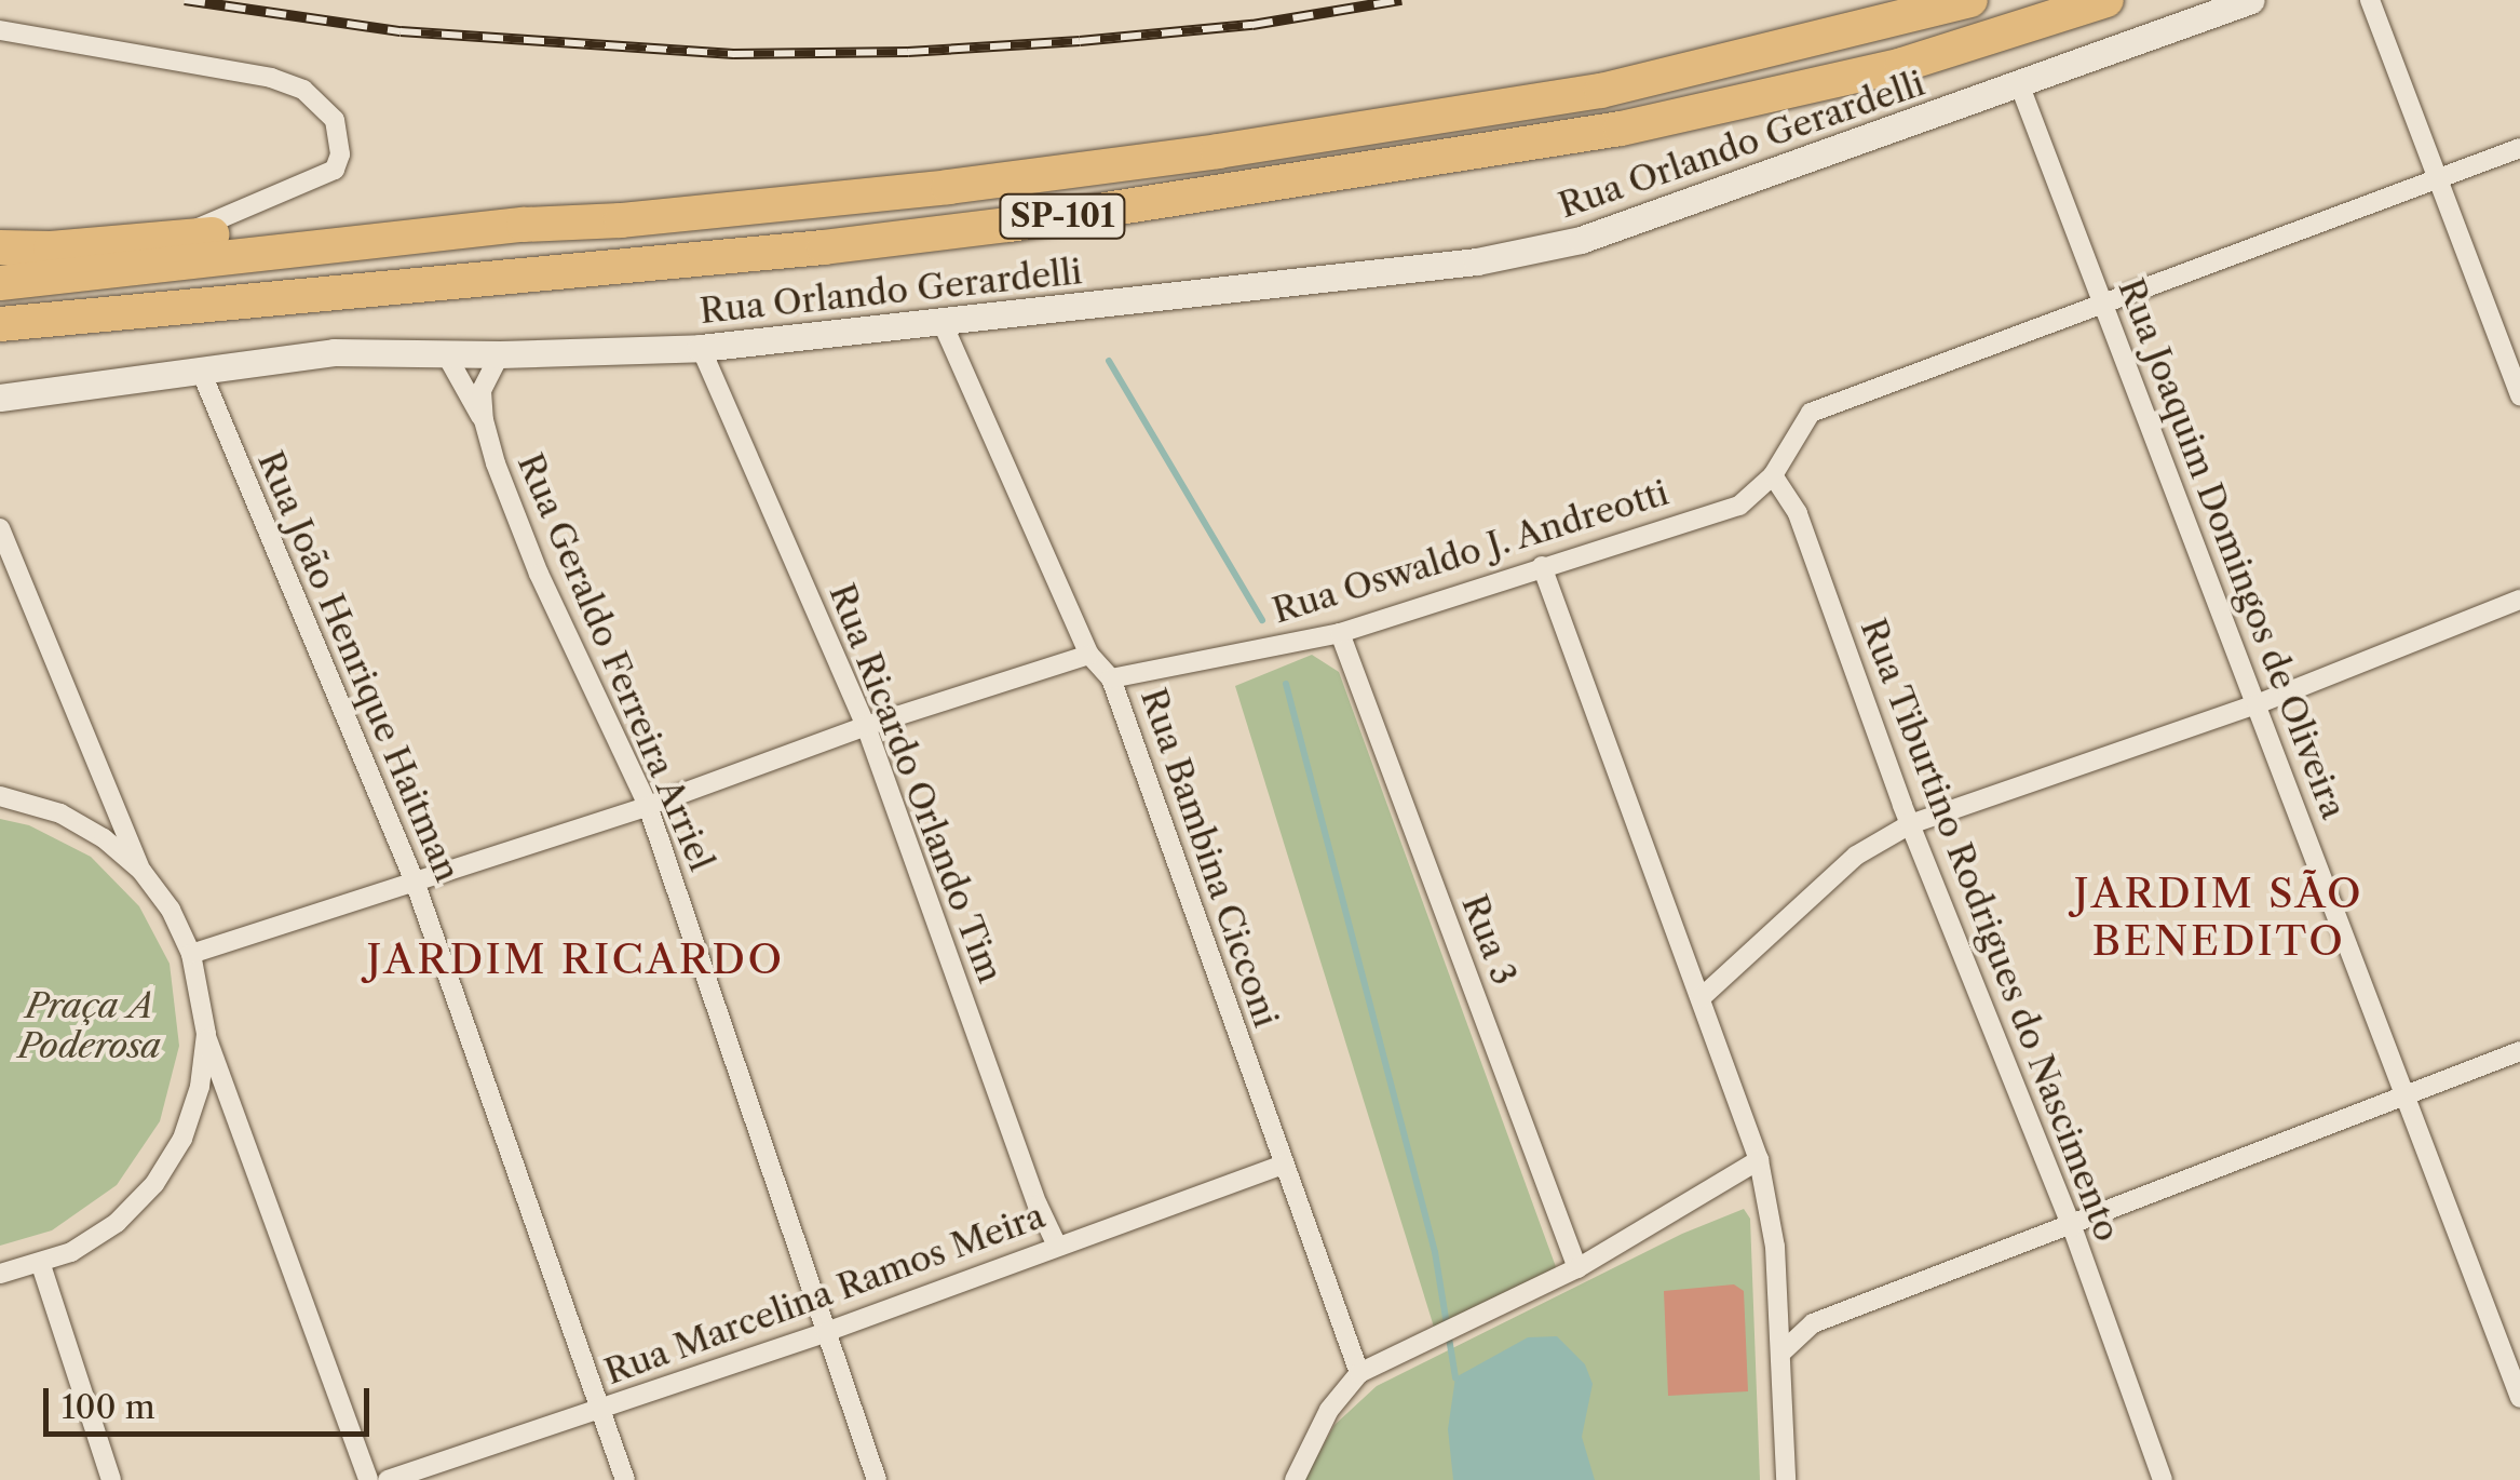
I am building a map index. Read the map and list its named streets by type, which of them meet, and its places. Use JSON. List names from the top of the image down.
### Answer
{
  "streets": {
    "highway": ["SP-101"],
    "street": [
      "Rua Orlando Gerardelli",
      "Rua Joaquim Domingos de Oliveira",
      "Rua Oswaldo J. Andreotti",
      "Rua Geraldo Ferreira Arriel",
      "Rua João Henrique Haitman",
      "Rua Ricardo Orlando Tim",
      "Rua Bambina Cicconi",
      "Rua Tiburtino Rodrigues do Nascimento",
      "Rua 3",
      "Rua Marcelina Ramos Meira"
    ]
  },
  "crossings": [
    ["Rua Orlando Gerardelli", "Rua Joaquim Domingos de Oliveira"],
    ["Rua Orlando Gerardelli", "Rua Geraldo Ferreira Arriel"],
    ["Rua Orlando Gerardelli", "Rua João Henrique Haitman"],
    ["Rua Orlando Gerardelli", "Rua Ricardo Orlando Tim"],
    ["Rua Orlando Gerardelli", "Rua Bambina Cicconi"],
    ["Rua Oswaldo J. Andreotti", "Rua Bambina Cicconi"],
    ["Rua Oswaldo J. Andreotti", "Rua Tiburtino Rodrigues do Nascimento"],
    ["Rua Oswaldo J. Andreotti", "Rua 3"],
    ["Rua Geraldo Ferreira Arriel", "Rua Marcelina Ramos Meira"],
    ["Rua João Henrique Haitman", "Rua Marcelina Ramos Meira"],
    ["Rua Ricardo Orlando Tim", "Rua Marcelina Ramos Meira"],
    ["Rua Bambina Cicconi", "Rua Marcelina Ramos Meira"]
  ],
  "districts": ["JARDIM SÃO BENEDITO", "JARDIM RICARDO"],
  "parks": ["Praça A Poderosa"],
  "scale_bar": "100 m"
}
